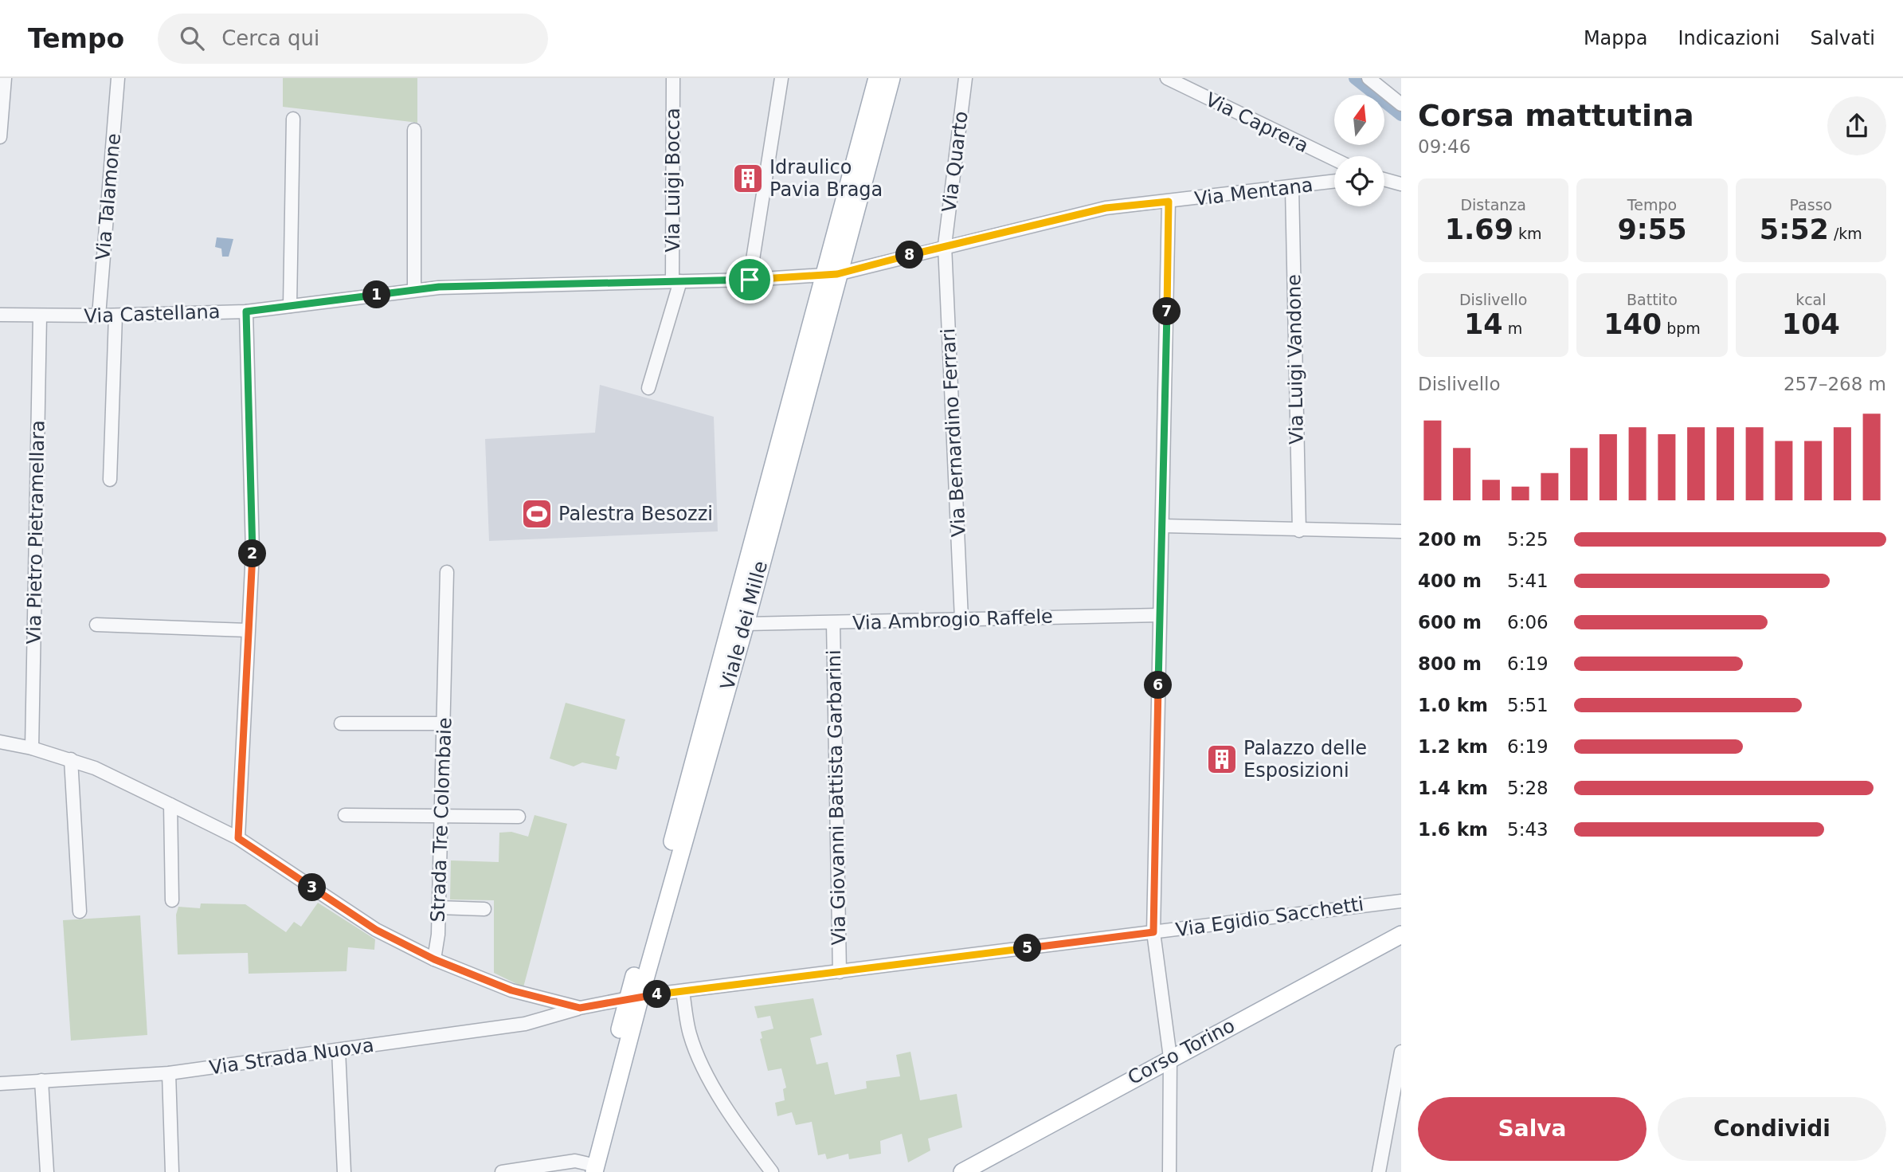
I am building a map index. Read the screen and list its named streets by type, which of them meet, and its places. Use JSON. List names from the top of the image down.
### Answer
{
  "streets": {
    "main road": ["Viale dei Mille", "Corso Torino"],
    "street": [
      "Via Caprera",
      "Via Quarto",
      "Via Luigi Bocca",
      "Via Mentana",
      "Via Talamone",
      "Via Castellana",
      "Via Luigi Vandone",
      "Via Bernardino Ferrari",
      "Via Pietro Pietramellara",
      "Via Ambrogio Raffele",
      "Via Giovanni Battista Garbarini",
      "Strada Tre Colombaie",
      "Via Egidio Sacchetti",
      "Via Strada Nuova"
    ]
  },
  "crossings": [
    ["Via Quarto", "Via Mentana"],
    ["Via Quarto", "Via Bernardino Ferrari"],
    ["Via Luigi Bocca", "Via Castellana"],
    ["Via Mentana", "Via Castellana"],
    ["Via Mentana", "Via Luigi Vandone"],
    ["Via Mentana", "Via Bernardino Ferrari"],
    ["Via Mentana", "Viale dei Mille"],
    ["Via Talamone", "Via Castellana"],
    ["Via Castellana", "Via Pietro Pietramellara"],
    ["Via Castellana", "Viale dei Mille"],
    ["Via Bernardino Ferrari", "Via Ambrogio Raffele"],
    ["Via Ambrogio Raffele", "Viale dei Mille"],
    ["Via Ambrogio Raffele", "Via Giovanni Battista Garbarini"],
    ["Viale dei Mille", "Via Egidio Sacchetti"],
    ["Via Giovanni Battista Garbarini", "Via Egidio Sacchetti"]
  ],
  "places": {
    "building": ["Idraulico Pavia Braga", "Palazzo delle Esposizioni"],
    "sports": ["Palestra Besozzi"]
  },
  "north": "top",
  "page": {
    "header": "Tempo",
    "search": "Cerca qui",
    "nav": ["Mappa", "Indicazioni", "Salvati"],
    "heading": ["Corsa mattutina", "09:46"],
    "stats": [
      ["Distanza", "1.69 km"],
      ["Tempo", "9:55"],
      ["Passo", "5:52 /km"],
      ["Dislivello", "14 m"],
      ["Battito", "140 bpm"],
      ["kcal", "104"]
    ],
    "pins": [
      "8",
      "1",
      "7",
      "2",
      "6",
      "3",
      "5",
      "4"
    ],
    "chart": ["Dislivello", "257–268 m"],
    "list": [
      {
        "name": "200 m",
        "note": "5:25"
      },
      {
        "name": "400 m",
        "note": "5:41"
      },
      {
        "name": "600 m",
        "note": "6:06"
      },
      {
        "name": "800 m",
        "note": "6:19"
      },
      {
        "name": "1.0 km",
        "note": "5:51"
      },
      {
        "name": "1.2 km",
        "note": "6:19"
      },
      {
        "name": "1.4 km",
        "note": "5:28"
      },
      {
        "name": "1.6 km",
        "note": "5:43"
      }
    ],
    "buttons": ["Salva", "Condividi"]
  }
}
